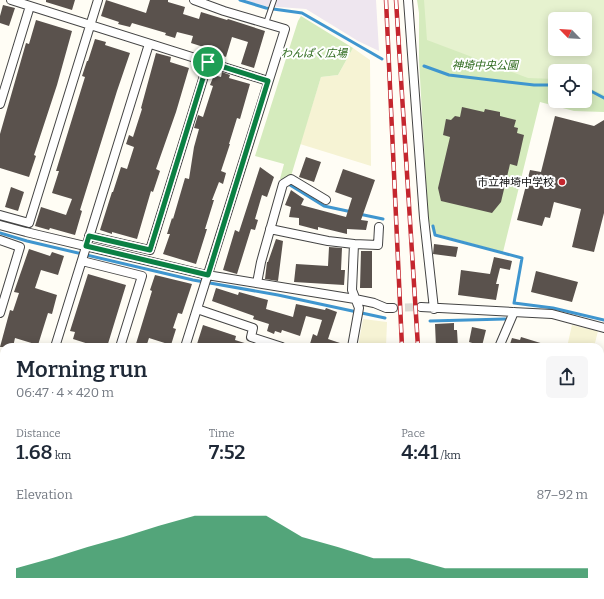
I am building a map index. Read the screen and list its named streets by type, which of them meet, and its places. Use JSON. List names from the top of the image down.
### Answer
{
  "parks": ["わんぱく広場", "神埼中央公園"],
  "places": ["市立神埼中学校"],
  "north": "top left",
  "page": {
    "heading": ["Morning run", "06:47 · 4 × 420 m"],
    "stats": [
      ["Distance", "1.68 km"],
      ["Time", "7:52"],
      ["Pace", "4:41 /km"]
    ],
    "chart": ["Elevation", "87–92 m"]
  }
}
